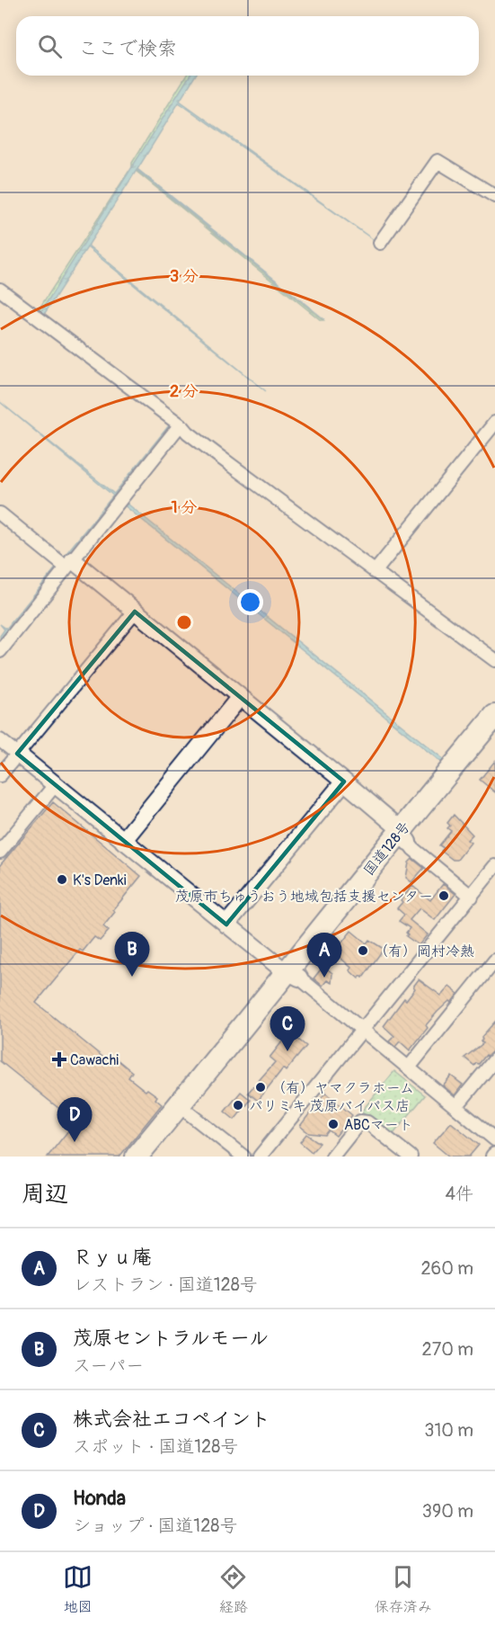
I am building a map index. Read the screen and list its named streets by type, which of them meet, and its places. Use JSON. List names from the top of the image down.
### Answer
{
  "streets": {
    "highway": ["国道128号"]
  },
  "places": {
    "other": [
      "K's Denki",
      "茂原市ちゅうおう地域包括支援センター",
      "（有）岡村冷熱",
      "（有）ヤマクラホーム",
      "パリミキ 茂原バイパス店",
      "ABCマート"
    ],
    "health": ["Cawachi"]
  },
  "page": {
    "search": "ここで検索",
    "pins": [
      "B",
      "A",
      "C",
      "D"
    ],
    "heading": ["周辺", "4件"],
    "list": [
      {
        "mark": "A",
        "name": "Ｒｙｕ庵",
        "note": "レストラン · 国道128号",
        "value": "260 m"
      },
      {
        "mark": "B",
        "name": "茂原セントラルモール",
        "note": "スーパー",
        "value": "270 m"
      },
      {
        "mark": "C",
        "name": "株式会社エコペイント",
        "note": "スポット · 国道128号",
        "value": "310 m"
      },
      {
        "mark": "D",
        "name": "Honda",
        "note": "ショップ · 国道128号",
        "value": "390 m"
      }
    ],
    "nav": ["地図", "経路", "保存済み"]
  },
  "rings": ["3 分", "2 分", "1 分"]
}
